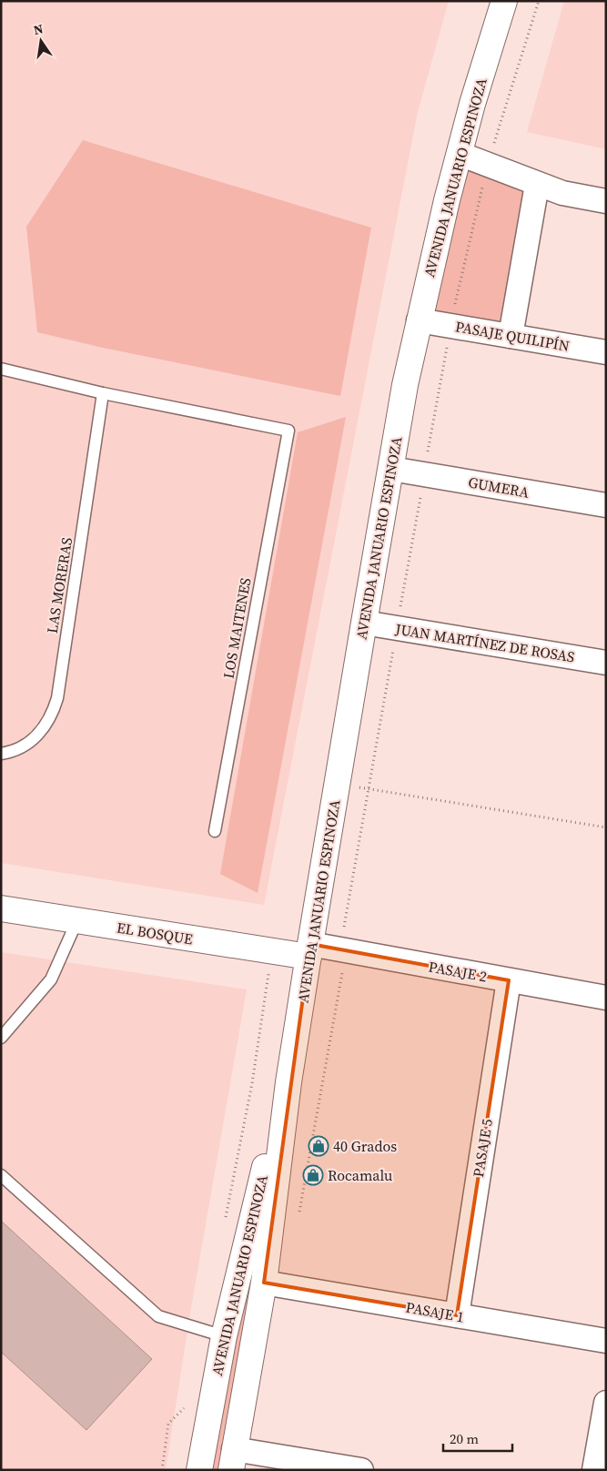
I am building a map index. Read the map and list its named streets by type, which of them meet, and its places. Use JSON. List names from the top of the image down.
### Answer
{
  "streets": {
    "main road": ["AVENIDA JANUARIO ESPINOZA", "EL BOSQUE"],
    "street": [
      "PASAJE QUILIPÍN",
      "GUMERA",
      "JUAN MARTÍNEZ DE ROSAS",
      "PASAJE 2",
      "PASAJE 5",
      "PASAJE 1"
    ],
    "lane": ["LAS MORERAS", "LOS MAITENES"]
  },
  "crossings": [
    ["AVENIDA JANUARIO ESPINOZA", "PASAJE QUILIPÍN"],
    ["AVENIDA JANUARIO ESPINOZA", "GUMERA"],
    ["AVENIDA JANUARIO ESPINOZA", "JUAN MARTÍNEZ DE ROSAS"],
    ["AVENIDA JANUARIO ESPINOZA", "EL BOSQUE"],
    ["AVENIDA JANUARIO ESPINOZA", "PASAJE 2"],
    ["AVENIDA JANUARIO ESPINOZA", "PASAJE 1"],
    ["LAS MORERAS", "LOS MAITENES"],
    ["EL BOSQUE", "PASAJE 2"],
    ["PASAJE 2", "PASAJE 5"],
    ["PASAJE 5", "PASAJE 1"]
  ],
  "places": {
    "shop": ["40 Grados", "Rocamalu"]
  },
  "scale_bar": "20 m",
  "north": "top"
}
